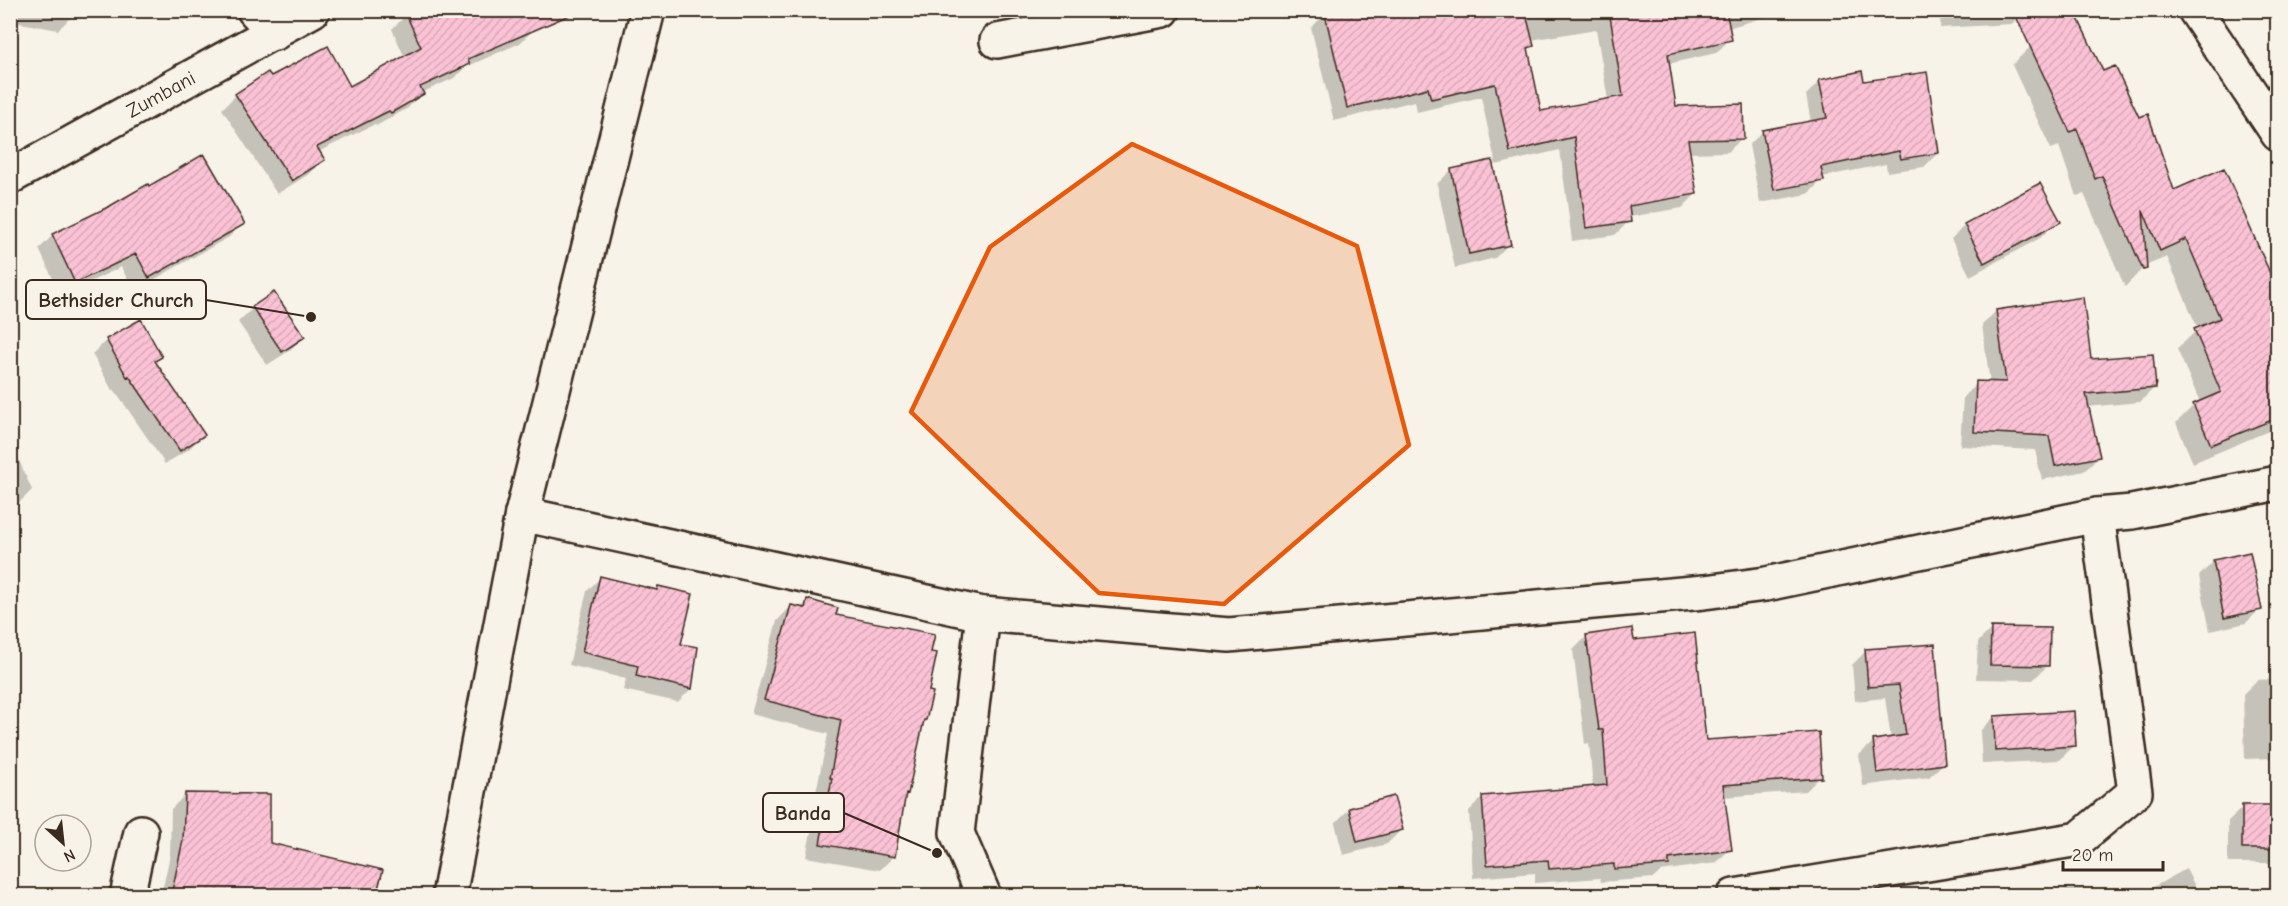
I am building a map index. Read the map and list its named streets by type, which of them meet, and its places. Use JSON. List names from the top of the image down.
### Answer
{
  "streets": {
    "street": ["Zumbani"]
  },
  "places": ["Bethsider Church", "Banda"],
  "scale_bar": "20 m",
  "north": "bottom right"
}
